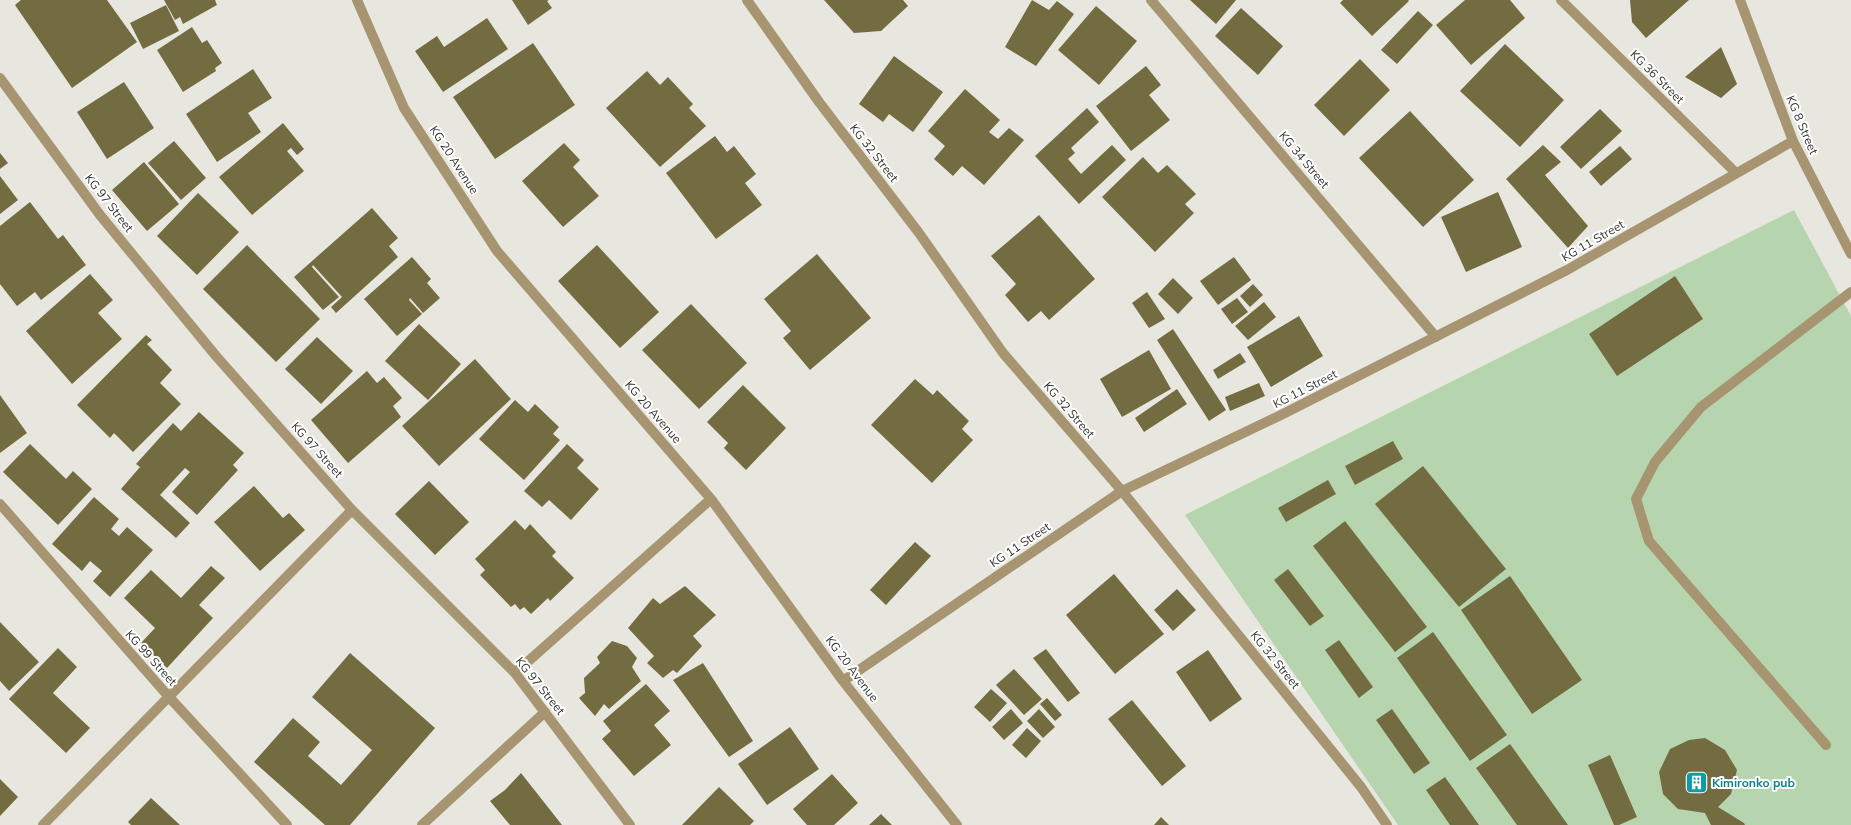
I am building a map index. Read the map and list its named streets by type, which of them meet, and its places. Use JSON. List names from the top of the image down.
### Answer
{
  "streets": {
    "street": [
      "KG 36 Street",
      "KG 8 Street",
      "KG 32 Street",
      "KG 20 Avenue",
      "KG 34 Street",
      "KG 97 Street",
      "KG 11 Street",
      "KG 99 Street"
    ]
  },
  "crossings": [
    ["KG 36 Street", "KG 11 Street"],
    ["KG 8 Street", "KG 11 Street"],
    ["KG 32 Street", "KG 11 Street"],
    ["KG 20 Avenue", "KG 11 Street"],
    ["KG 34 Street", "KG 11 Street"]
  ],
  "places": {
    "building": ["Kimironko pub"]
  }
}
